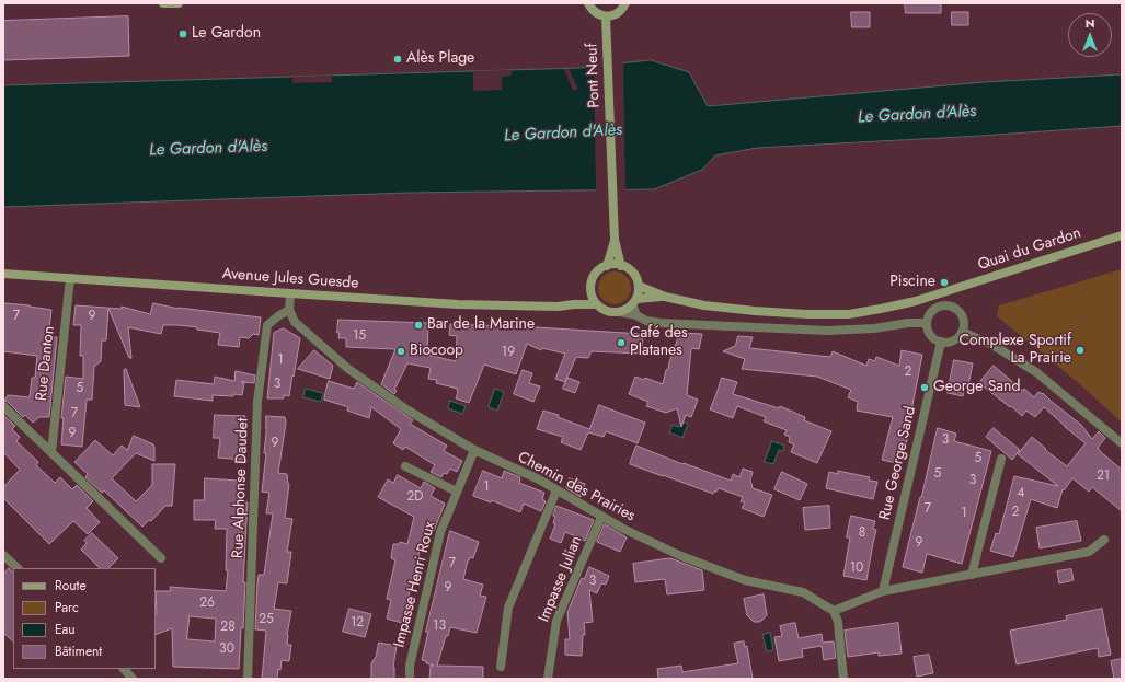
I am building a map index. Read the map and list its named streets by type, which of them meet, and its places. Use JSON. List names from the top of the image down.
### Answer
{
  "streets": {
    "main road": ["Pont Neuf", "Quai du Gardon", "Avenue Jules Guesde"],
    "street": [
      "Rue Danton",
      "Rue George Sand",
      "Chemin des Prairies",
      "Rue Alphonse Daudet",
      "Impasse Julian",
      "Impasse Henri Roux"
    ]
  },
  "crossings": [
    ["Pont Neuf", "Avenue Jules Guesde"],
    ["Avenue Jules Guesde", "Rue Danton"],
    ["Chemin des Prairies", "Rue Alphonse Daudet"],
    ["Chemin des Prairies", "Impasse Julian"],
    ["Chemin des Prairies", "Impasse Henri Roux"]
  ],
  "water": ["Le Gardon d'Alès"],
  "places": [
    "Le Gardon",
    "Alès Plage",
    "Piscine",
    "Bar de la Marine",
    "Café des Platanes",
    "Complexe Sportif La Prairie",
    "Biocoop",
    "George Sand"
  ],
  "house_numbers": [
    "7",
    "9",
    "15",
    "19",
    "1",
    "2",
    "3",
    "5",
    "7",
    "9",
    "3",
    "9",
    "5",
    "5",
    "21",
    "3",
    "1",
    "4",
    "2D",
    "7",
    "2",
    "1",
    "8",
    "9",
    "7",
    "10",
    "3",
    "9",
    "26",
    "25",
    "12",
    "13",
    "28",
    "30"
  ],
  "legend": [
    "Route",
    "Parc",
    "Eau",
    "Bâtiment"
  ],
  "north": "top"
}
